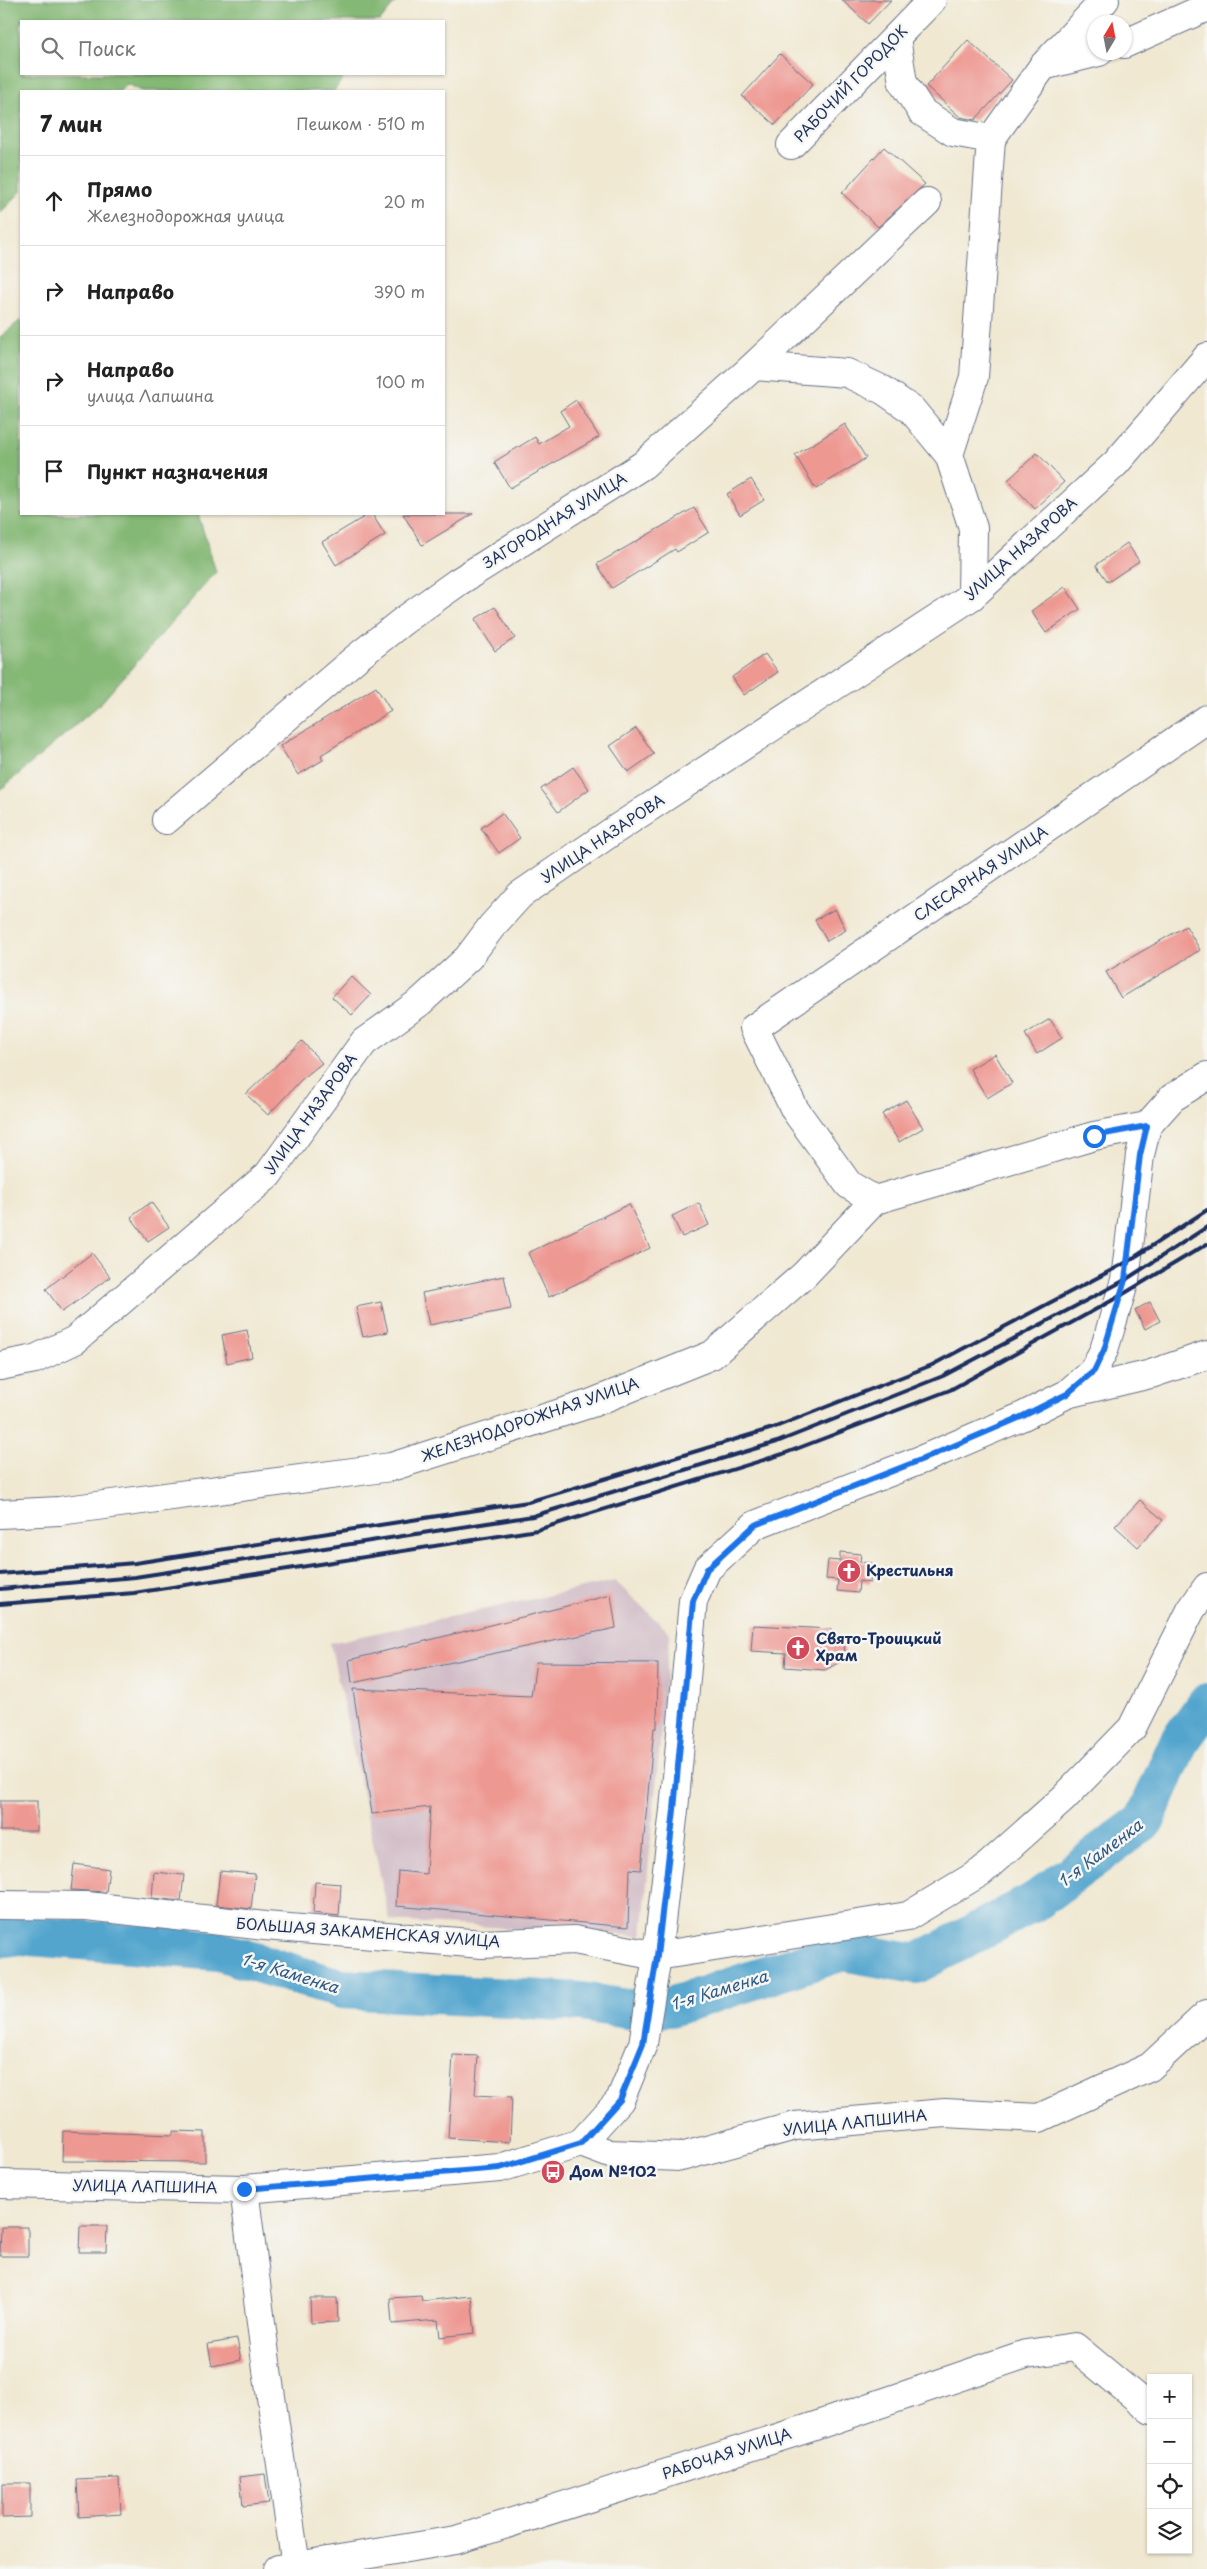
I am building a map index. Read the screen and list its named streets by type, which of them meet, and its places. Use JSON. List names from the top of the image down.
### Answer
{
  "streets": {
    "street": [
      "РАБОЧИЙ ГОРОДОК",
      "ЗАГОРОДНАЯ УЛИЦА",
      "УЛИЦА НАЗАРОВА",
      "СЛЕСАРНАЯ УЛИЦА",
      "ЖЕЛЕЗНОДОРОЖНАЯ УЛИЦА",
      "БОЛЬШАЯ ЗАКАМЕНСКАЯ УЛИЦА",
      "УЛИЦА ЛАПШИНА",
      "РАБОЧАЯ УЛИЦА"
    ]
  },
  "crossings": [
    ["СЛЕСАРНАЯ УЛИЦА", "ЖЕЛЕЗНОДОРОЖНАЯ УЛИЦА"]
  ],
  "water": ["1-я Каменка"],
  "places": {
    "church": ["Крестильня", "Свято-Троицкий Храм"],
    "bus stop": ["Дом №102"]
  },
  "north": "top",
  "page": {
    "search": "Поиск",
    "heading": ["7 мин", "Пешком · 510 m"],
    "list": [
      ["Прямо", "Железнодорожная улица", "20 m"],
      ["Направо", "390 m"],
      ["Направо", "улица Лапшина", "100 m"],
      "Пункт назначения"
    ],
    "map_buttons": ["+", "−"]
  }
}
